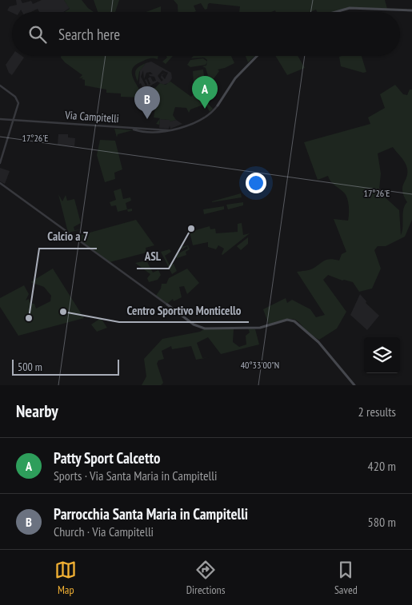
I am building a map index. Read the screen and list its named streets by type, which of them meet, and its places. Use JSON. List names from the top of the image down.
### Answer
{
  "streets": {
    "street": ["Via Campitelli"]
  },
  "places": ["ASL", "Centro Sportivo Monticello", "Calcio a 7"],
  "scale_bar": "500 m",
  "page": {
    "search": "Search here",
    "pins": ["A", "B"],
    "scale": "500 m",
    "heading": ["Nearby", "2 results"],
    "list": [
      {
        "mark": "A",
        "name": "Patty Sport Calcetto",
        "note": "Sports · Via Santa Maria in Campitelli",
        "value": "420 m"
      },
      {
        "mark": "B",
        "name": "Parrocchia Santa Maria in Campitelli",
        "note": "Church · Via Campitelli",
        "value": "580 m"
      }
    ],
    "nav": ["Map", "Directions", "Saved"]
  },
  "coordinates": ["17°26'E", "40°33'00\"N"]
}
